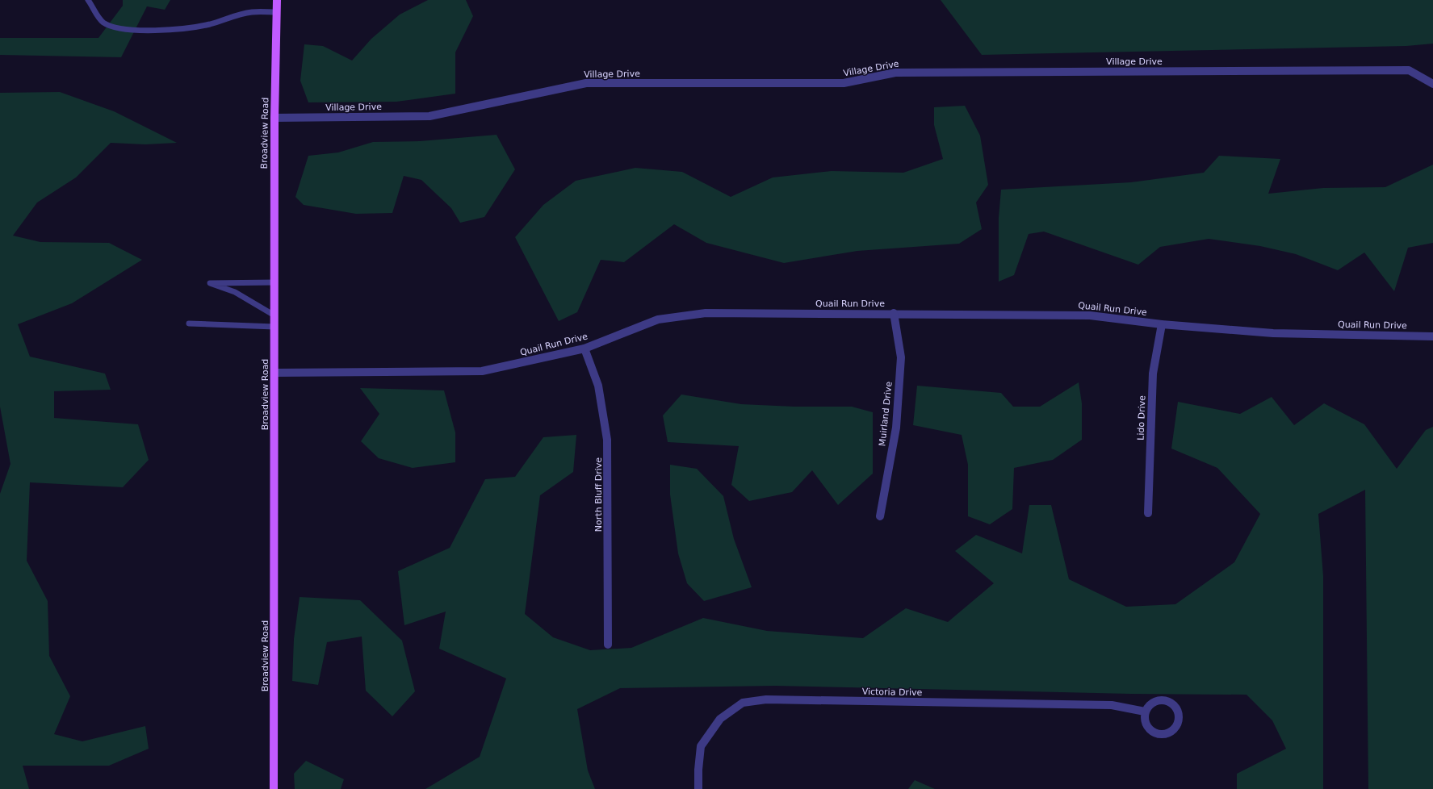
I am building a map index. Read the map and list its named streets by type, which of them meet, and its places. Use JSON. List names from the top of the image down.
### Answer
{
  "streets": {
    "main road": ["Broadview Road"],
    "street": [
      "Village Drive",
      "Quail Run Drive",
      "Muirland Drive",
      "Lido Drive",
      "North Bluff Drive",
      "Victoria Drive"
    ]
  },
  "crossings": [
    ["Village Drive", "Broadview Road"],
    ["Broadview Road", "Quail Run Drive"],
    ["Quail Run Drive", "Muirland Drive"],
    ["Quail Run Drive", "Lido Drive"],
    ["Quail Run Drive", "North Bluff Drive"]
  ]
}
